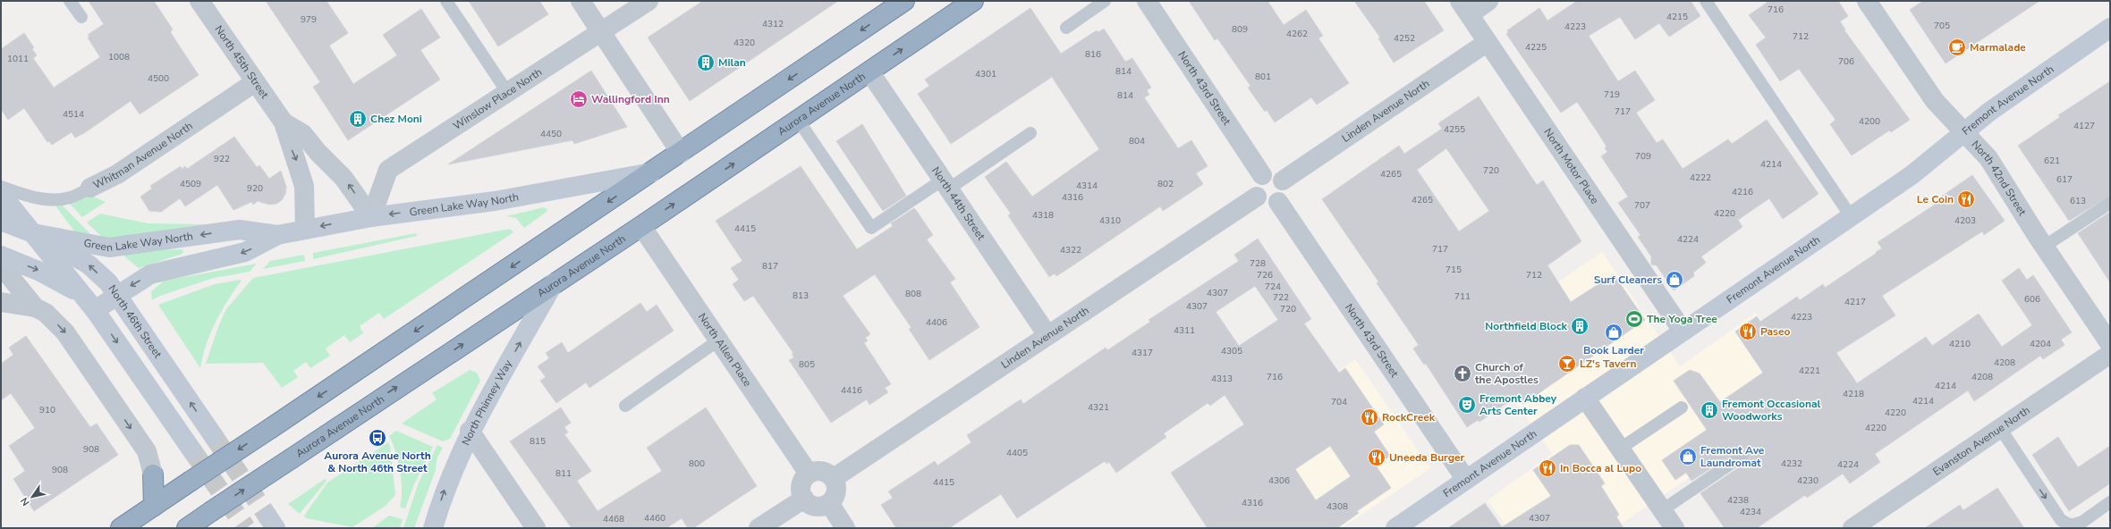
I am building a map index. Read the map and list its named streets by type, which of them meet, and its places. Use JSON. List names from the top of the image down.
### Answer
{
  "streets": {
    "highway": ["Aurora Avenue North"],
    "main road": [
      "Fremont Avenue North",
      "Green Lake Way North",
      "North 46th Street",
      "North Phinney Way"
    ],
    "street": [
      "North 45th Street",
      "North 43rd Street",
      "Winslow Place North",
      "Linden Avenue North",
      "Whitman Avenue North",
      "North Motor Place",
      "North 42nd Street",
      "North 44th Street",
      "North Allen Place",
      "Evanston Avenue North"
    ]
  },
  "crossings": [
    ["North 45th Street", "Winslow Place North"],
    ["North 45th Street", "Whitman Avenue North"],
    ["North 45th Street", "Green Lake Way North"],
    ["North 43rd Street", "Fremont Avenue North"],
    ["North 43rd Street", "Linden Avenue North"],
    ["Winslow Place North", "Green Lake Way North"],
    ["Fremont Avenue North", "North Motor Place"],
    ["Fremont Avenue North", "North 42nd Street"],
    ["Aurora Avenue North", "North 44th Street"],
    ["Aurora Avenue North", "North Allen Place"],
    ["Aurora Avenue North", "North Phinney Way"],
    ["Linden Avenue North", "North Motor Place"],
    ["Linden Avenue North", "North 44th Street"],
    ["Linden Avenue North", "North Allen Place"],
    ["Green Lake Way North", "North 46th Street"]
  ],
  "one_way": ["Green Lake Way North", "North Phinney Way"],
  "places": {
    "cafe": ["Marmalade"],
    "building": [
      "Milan",
      "Chez Moni",
      "Northfield Block",
      "Fremont Occasional Woodworks"
    ],
    "hotel": ["Wallingford Inn"],
    "restaurant": [
      "Le Coin",
      "Paseo",
      "RockCreek",
      "Uneeda Burger",
      "In Bocca al Lupo"
    ],
    "shop": ["Surf Cleaners", "Book Larder", "Fremont Ave Laundromat"],
    "sports": ["The Yoga Tree"],
    "bar": ["LZ's Tavern"],
    "church": ["Church of the Apostles"],
    "theatre": ["Fremont Abbey Arts Center"],
    "bus stop": ["Aurora Avenue North & North 46th Street"]
  },
  "house_numbers": [
    "716",
    "4215",
    "979",
    "4312",
    "705",
    "4223",
    "809",
    "4262",
    "712",
    "4252",
    "4320",
    "4225",
    "816",
    "1008",
    "1011",
    "706",
    "814",
    "4301",
    "801",
    "4500",
    "719",
    "814",
    "717",
    "4514",
    "4200",
    "4127",
    "4255",
    "4450",
    "804",
    "709",
    "922",
    "621",
    "4214",
    "720",
    "4265",
    "4222",
    "617",
    "4509",
    "802",
    "4314",
    "920",
    "4216",
    "4316",
    "4265",
    "613",
    "707",
    "4220",
    "4318",
    "4310",
    "4203",
    "4415",
    "4224",
    "717",
    "4322",
    "728",
    "817",
    "715",
    "726",
    "712",
    "724",
    "4307",
    "808",
    "813",
    "711",
    "722",
    "606",
    "4217",
    "4307",
    "720",
    "4223",
    "4406",
    "4311",
    "4210",
    "4204",
    "4305",
    "4317",
    "4208",
    "805",
    "4221",
    "716",
    "4208",
    "4313",
    "4214",
    "4416",
    "4218",
    "4214",
    "704",
    "4321",
    "910",
    "4220",
    "4220",
    "815",
    "908",
    "4405",
    "800",
    "4232",
    "4224",
    "908",
    "811",
    "4306",
    "4230",
    "4415",
    "4238",
    "4316",
    "4308",
    "4234",
    "4460",
    "4307",
    "4468"
  ],
  "north": "bottom left"
}
